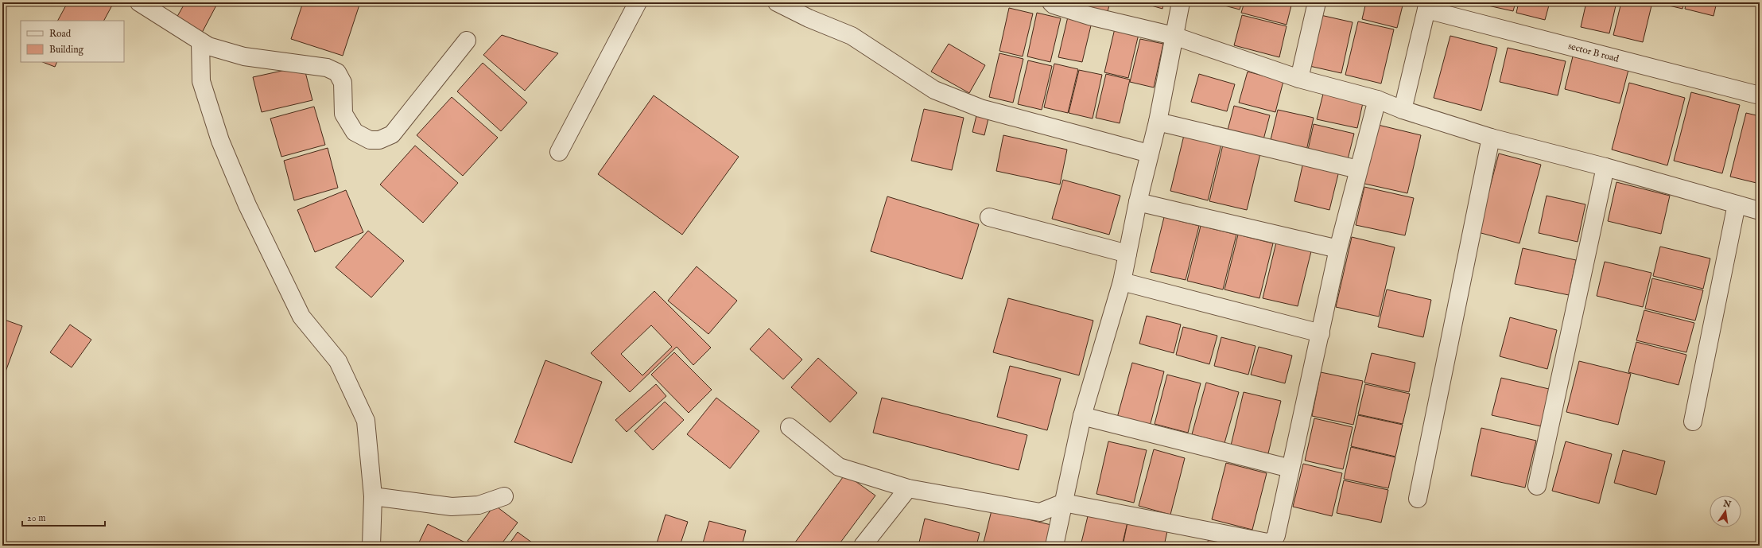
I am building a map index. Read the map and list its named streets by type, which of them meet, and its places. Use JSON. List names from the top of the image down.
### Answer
{
  "streets": {
    "street": ["sector B road"]
  },
  "legend": ["Road", "Building"],
  "scale_bar": "20 m",
  "north": "top"
}
